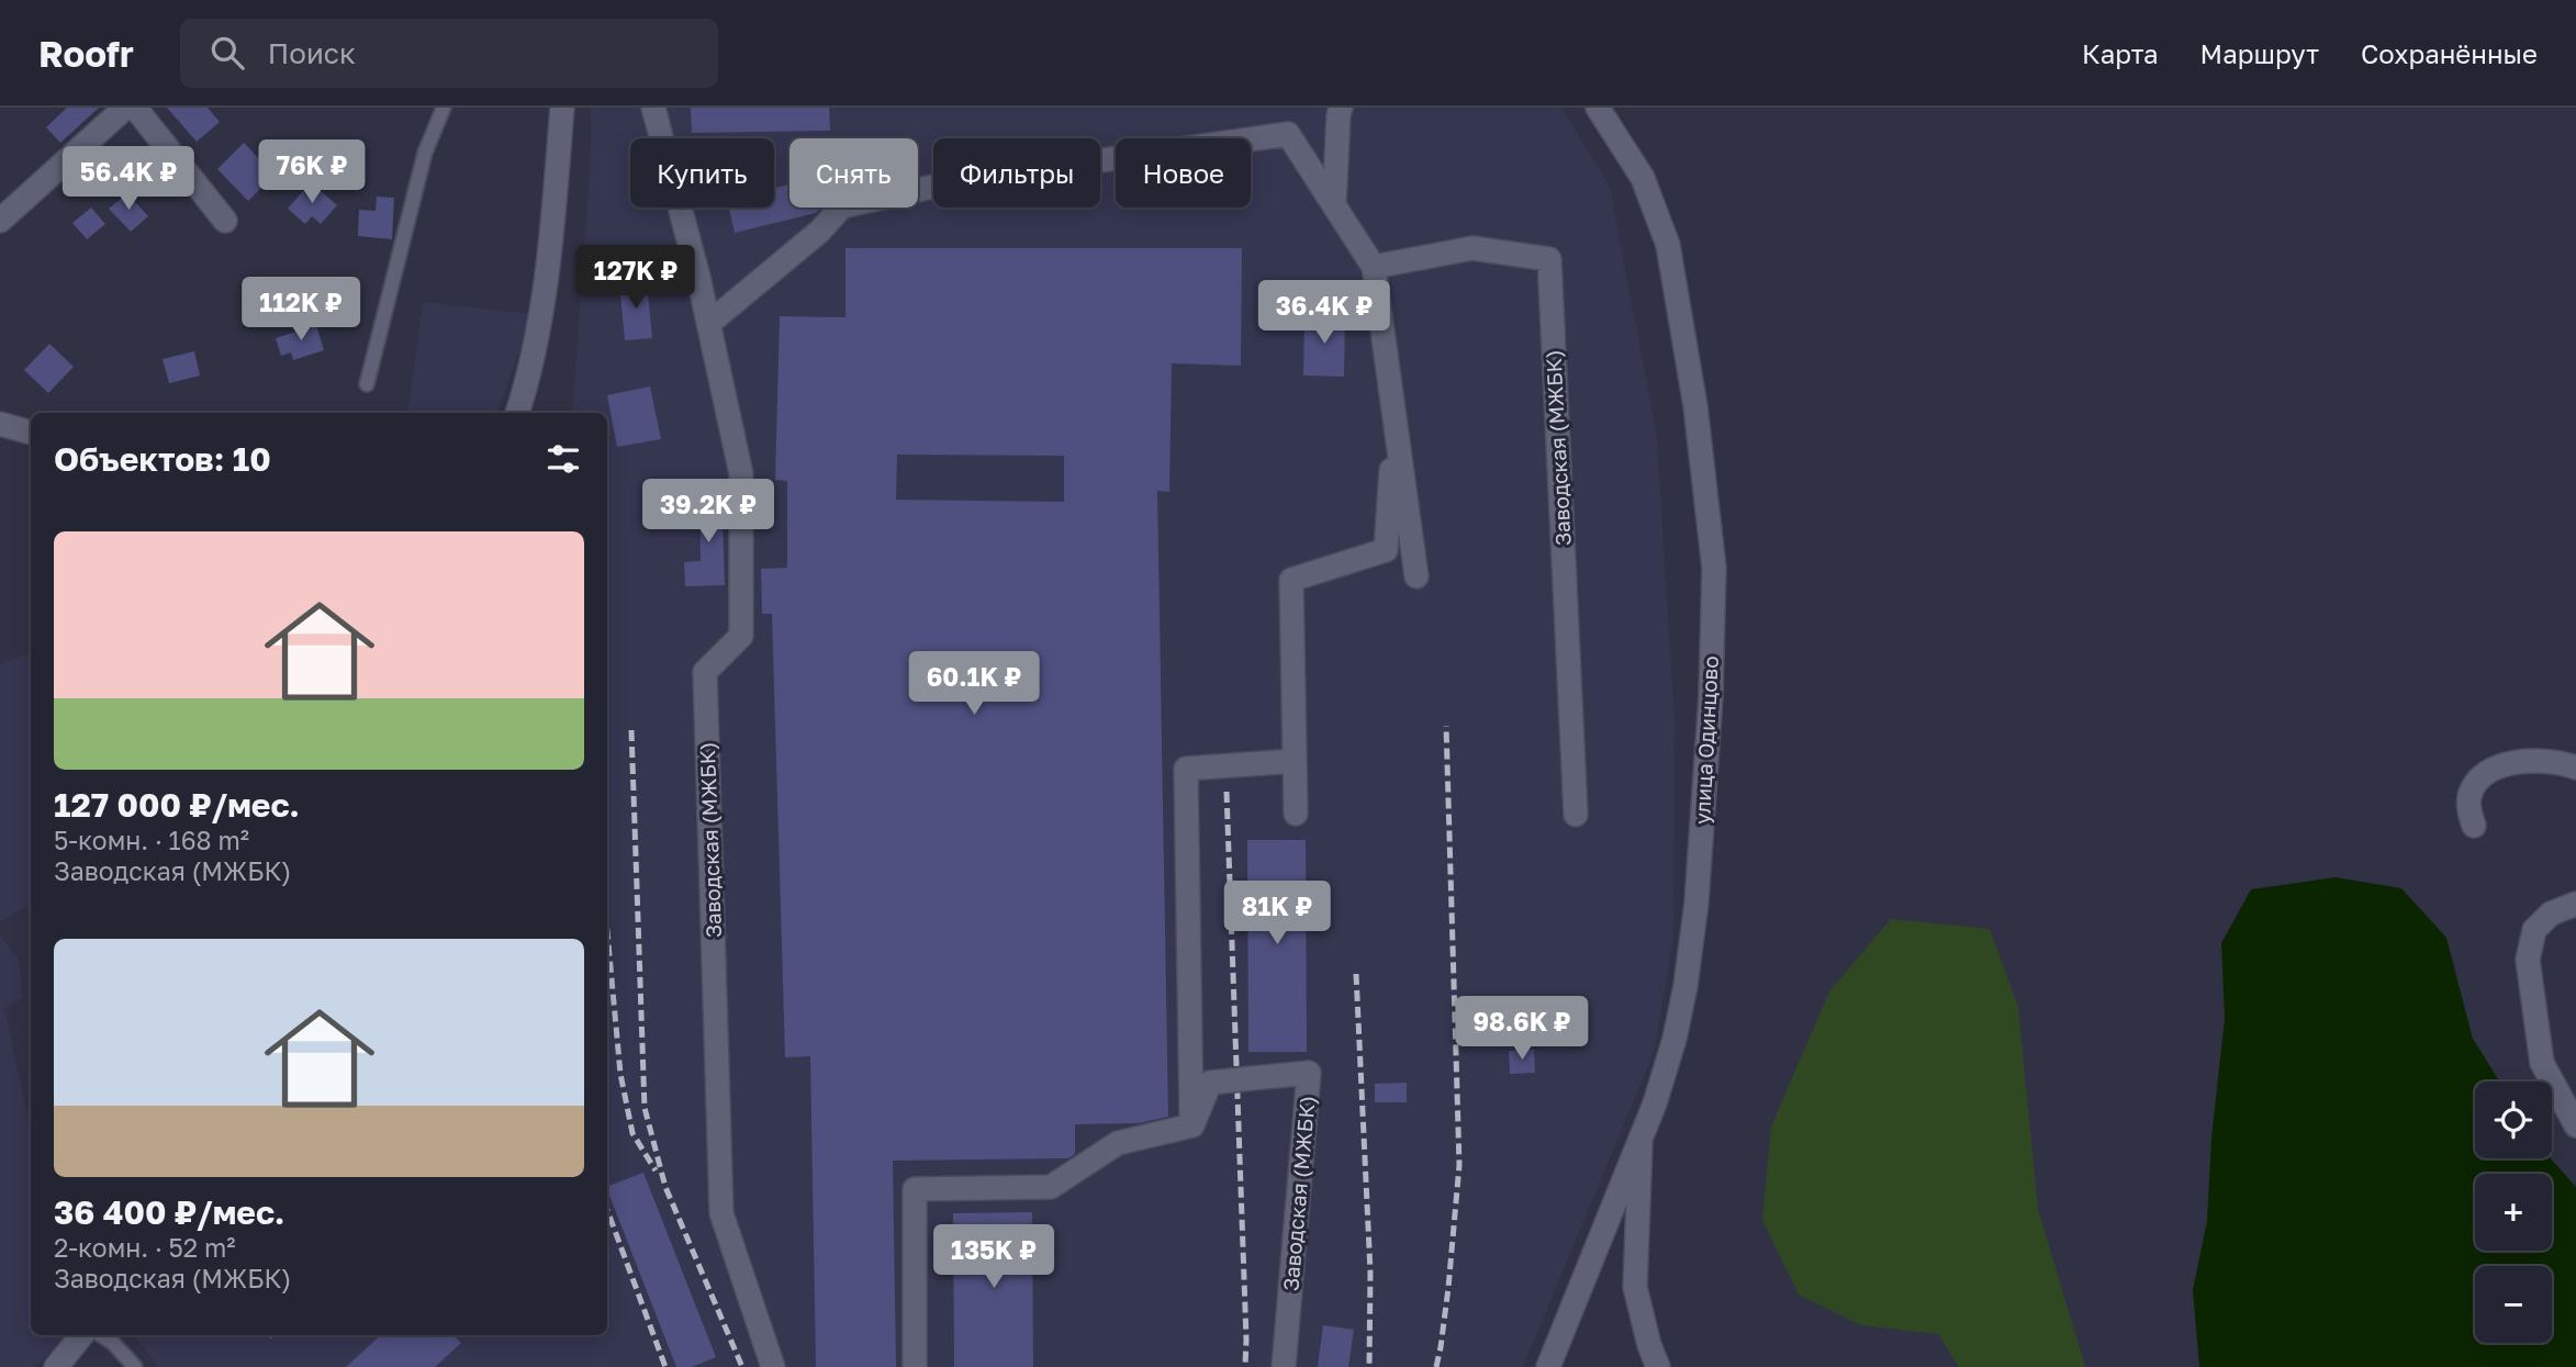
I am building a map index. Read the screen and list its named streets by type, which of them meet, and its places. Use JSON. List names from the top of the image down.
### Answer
{
  "streets": {
    "street": ["Заводская (МЖБК)", "улица Одинцово"]
  },
  "page": {
    "header": "Roofr",
    "search": "Поиск",
    "nav": ["Карта", "Маршрут", "Сохранённые"],
    "chip": [
      "Купить",
      "Снять",
      "Фильтры",
      "Новое"
    ],
    "price": [
      "76K ₽",
      "56.4K ₽",
      "127K ₽",
      "112K ₽",
      "36.4K ₽",
      "39.2K ₽",
      "60.1K ₽",
      "81K ₽",
      "98.6K ₽",
      "135K ₽"
    ],
    "heading": "Объектов: 10",
    "list": [
      {
        "name": "127 000 ₽/мес.",
        "note": "5-комн. · 168 m² · Заводская (МЖБК)"
      },
      {
        "name": "36 400 ₽/мес.",
        "note": "2-комн. · 52 m² · Заводская (МЖБК)"
      }
    ],
    "map_buttons": ["+", "−"]
  }
}
